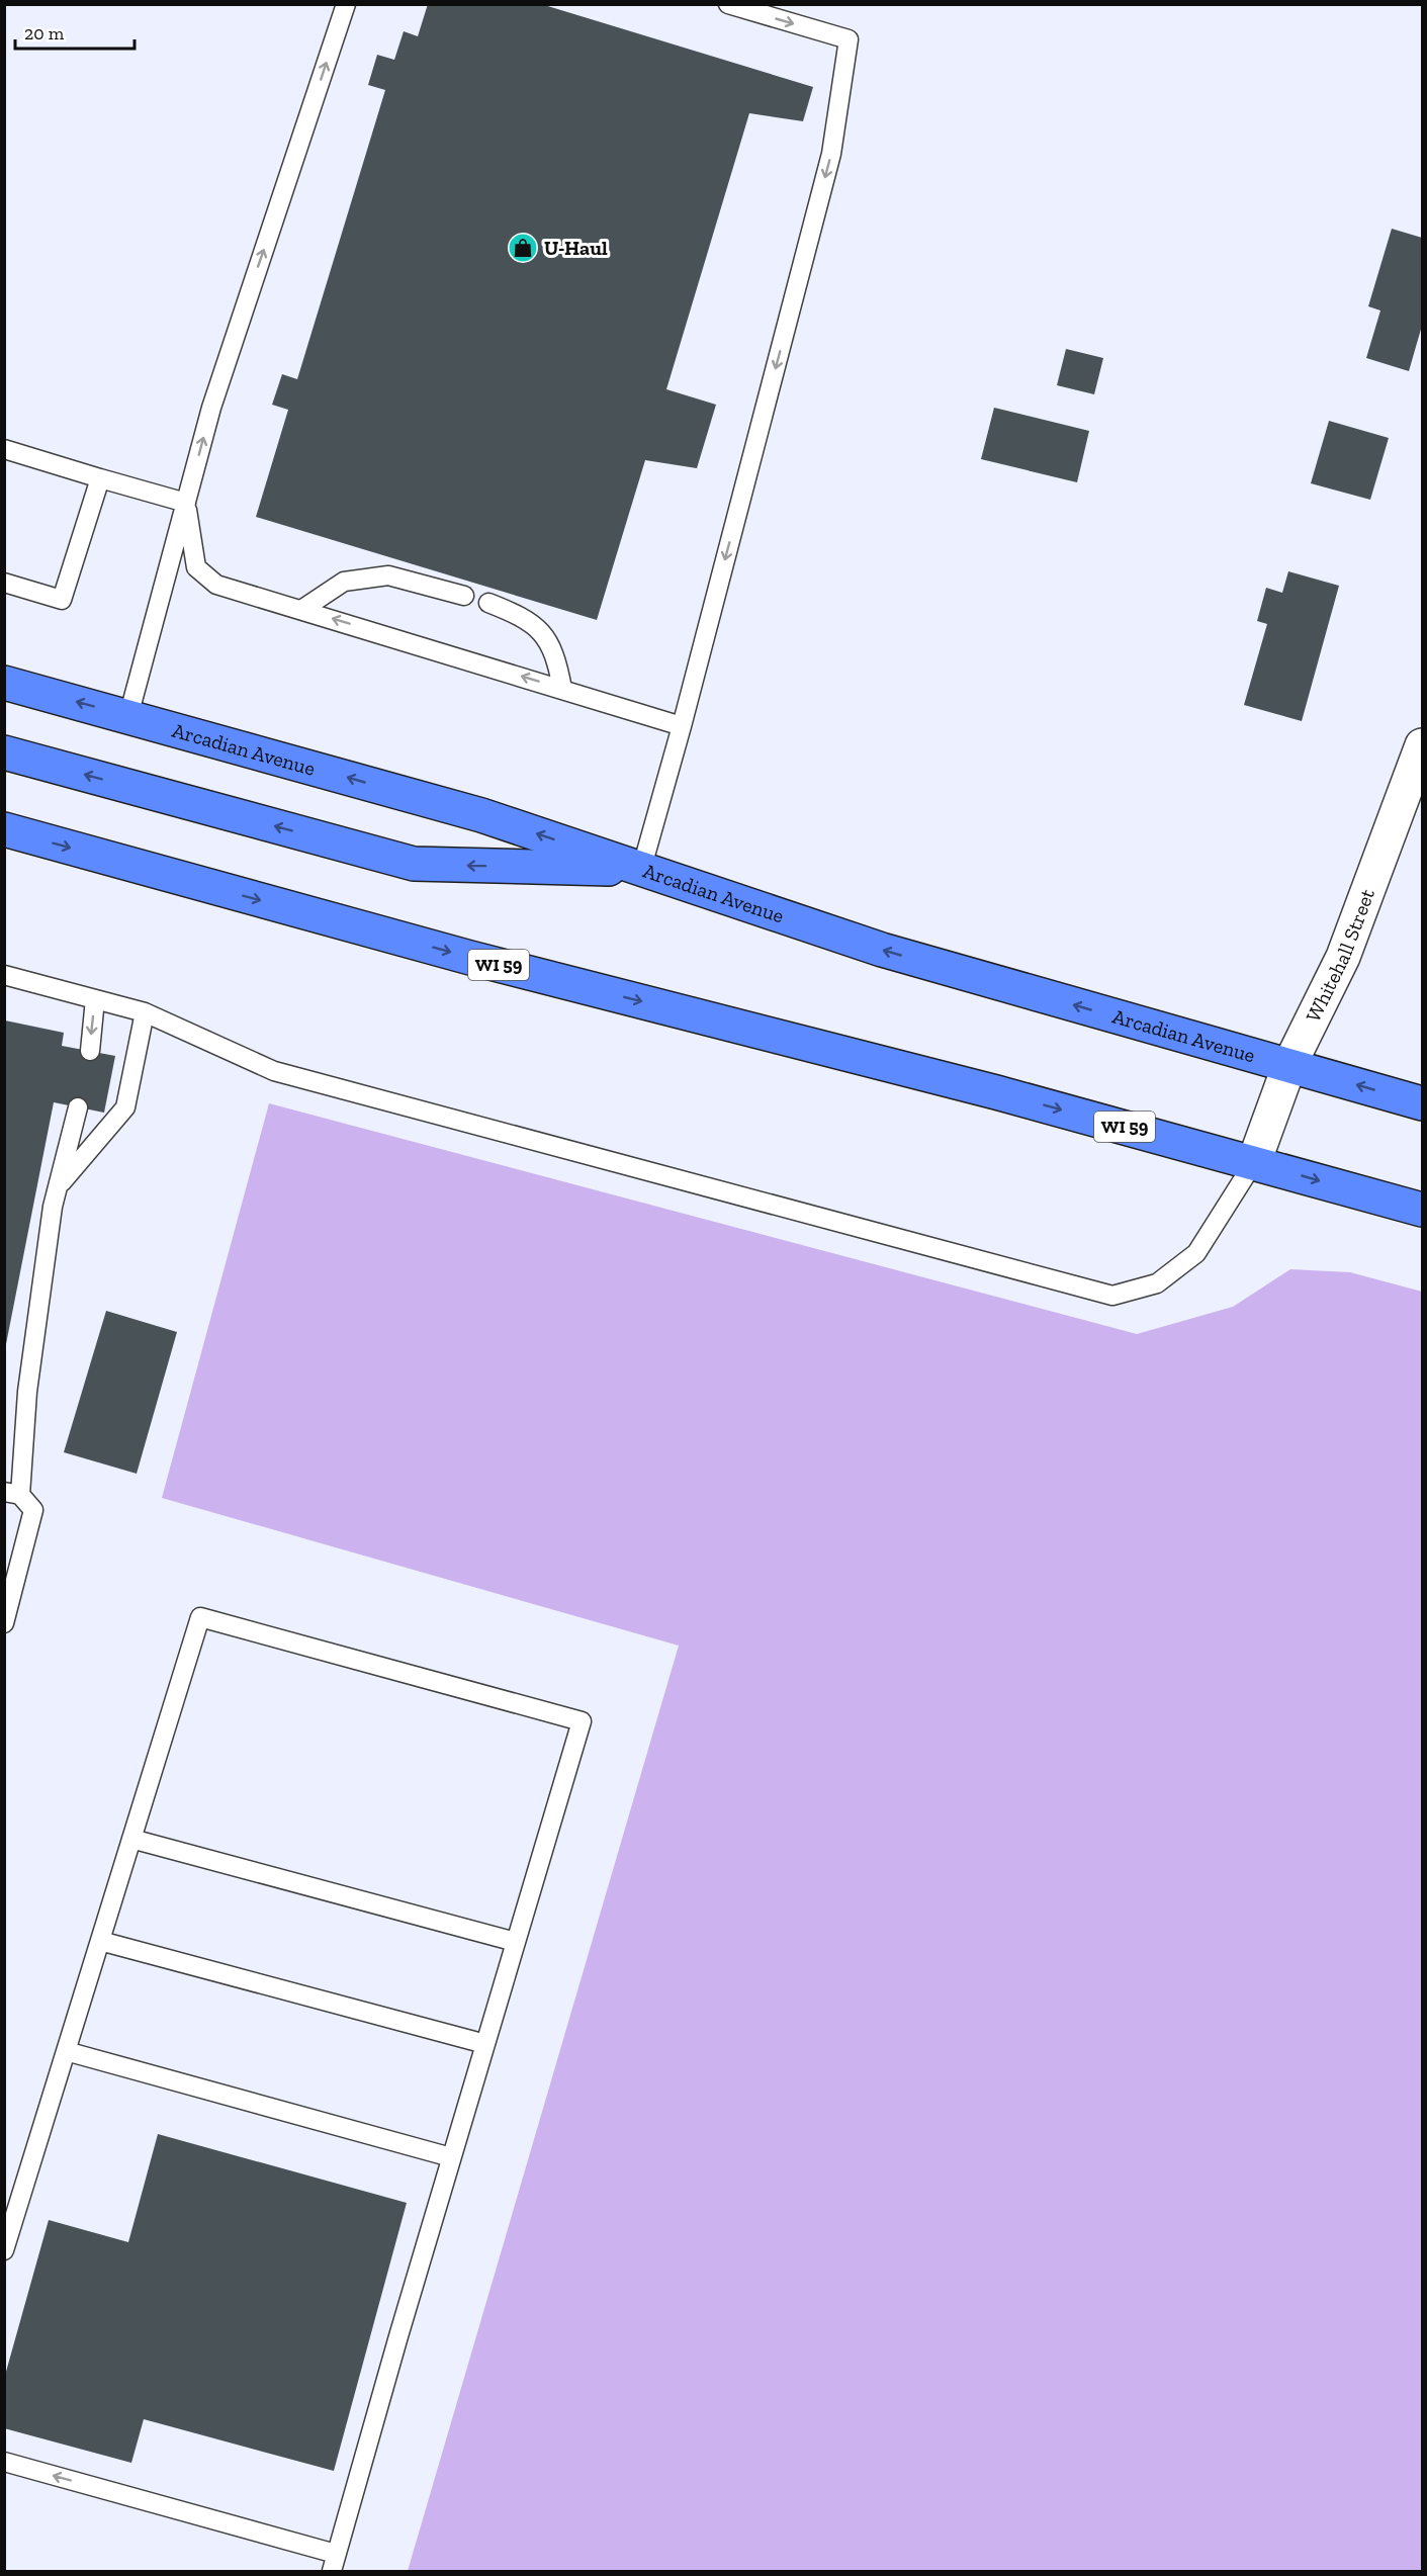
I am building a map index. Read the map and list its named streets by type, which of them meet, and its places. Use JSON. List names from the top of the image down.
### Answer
{
  "streets": {
    "main road": ["Arcadian Avenue", "WI 59"],
    "street": ["Whitehall Street"]
  },
  "crossings": [
    ["Arcadian Avenue", "Whitehall Street"],
    ["Whitehall Street", "WI 59"]
  ],
  "places": {
    "shop": ["U-Haul"]
  },
  "scale_bar": "20 m"
}
